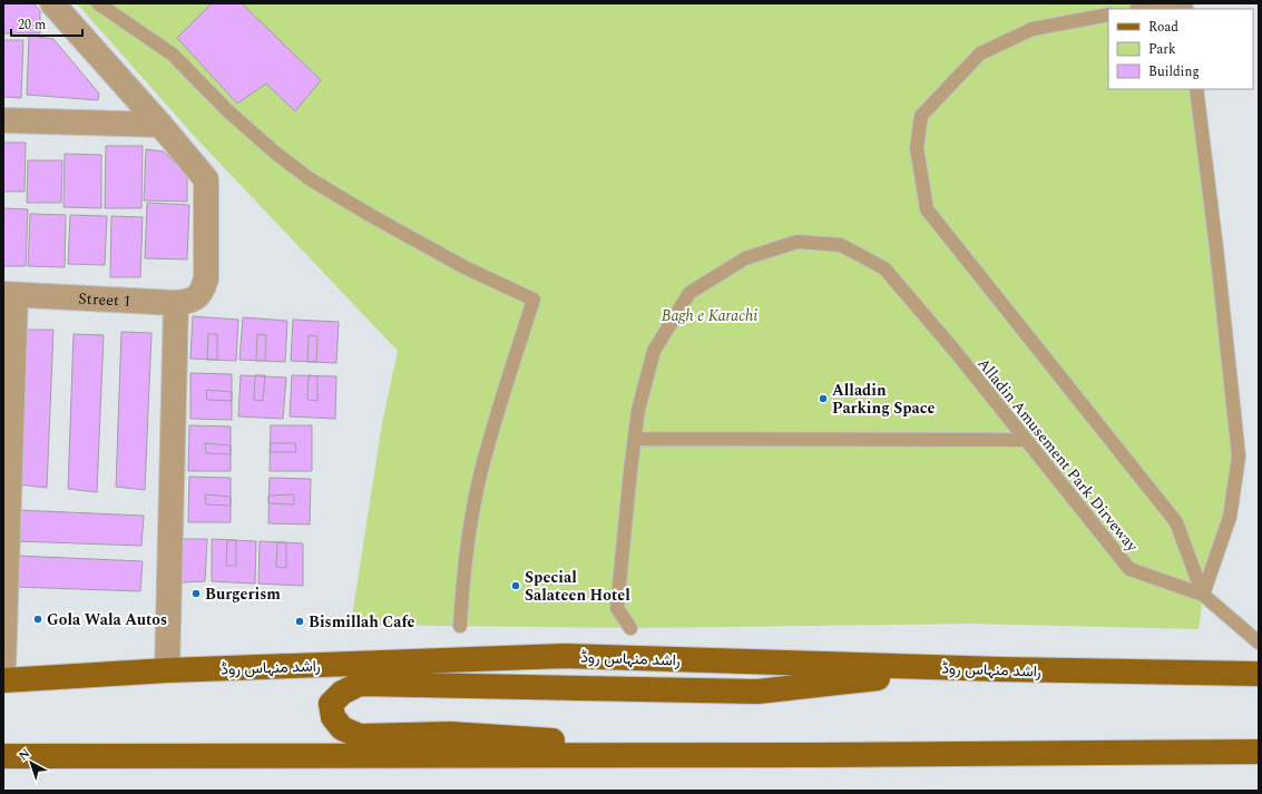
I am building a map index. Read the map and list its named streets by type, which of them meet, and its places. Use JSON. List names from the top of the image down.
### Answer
{
  "streets": {
    "main road": ["راشد منہاس روڈ"],
    "street": ["Street 1"],
    "lane": ["Alladin Amusement Park Dirveway"]
  },
  "parks": ["Bagh e Karachi"],
  "places": [
    "Alladin Parking Space",
    "Special Salateen Hotel",
    "Burgerism",
    "Gola Wala Autos",
    "Bismillah Cafe"
  ],
  "legend": ["Road", "Park", "Building"],
  "scale_bar": "20 m",
  "north": "top left"
}
